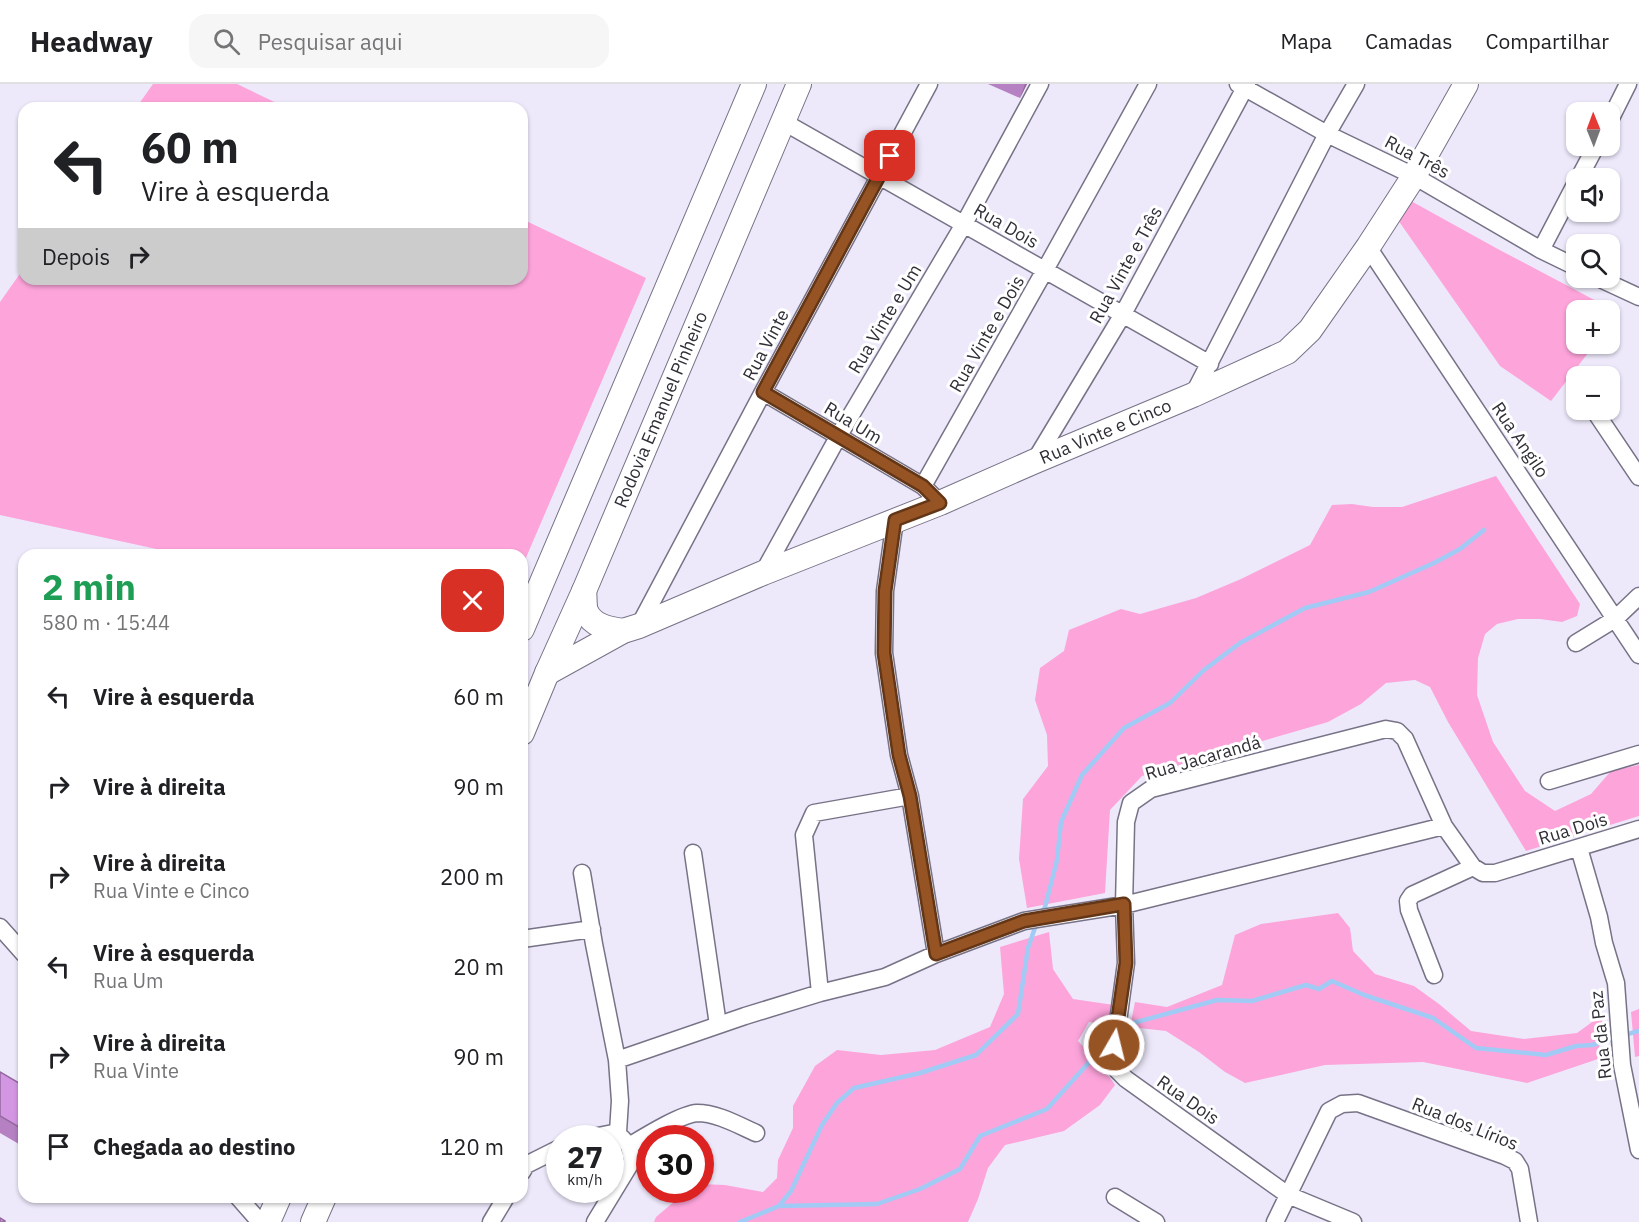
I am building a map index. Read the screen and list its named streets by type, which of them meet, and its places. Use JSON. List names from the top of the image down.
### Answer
{
  "streets": {
    "main road": ["Rodovia Emanuel Pinheiro", "Rua Vinte e Cinco"],
    "street": [
      "Rua Três",
      "Rua Dois",
      "Rua Vinte e Três",
      "Rua Vinte e Um",
      "Rua Vinte e Dois",
      "Rua Vinte",
      "Rua Um",
      "Rua Angilo",
      "Rua Jacarandá",
      "Rua da Paz",
      "Rua dos Lírios"
    ]
  },
  "crossings": [
    ["Rua Três", "Rua Vinte e Três"],
    ["Rua Três", "Rua Vinte e Cinco"],
    ["Rua Dois", "Rua Vinte e Três"],
    ["Rua Dois", "Rua Vinte e Um"],
    ["Rua Dois", "Rua Vinte e Dois"],
    ["Rua Dois", "Rua Vinte"],
    ["Rua Dois", "Rodovia Emanuel Pinheiro"],
    ["Rua Dois", "Rua Jacarandá"],
    ["Rua Dois", "Rua da Paz"],
    ["Rua Dois", "Rua dos Lírios"],
    ["Rua Vinte e Três", "Rua Vinte e Cinco"],
    ["Rua Vinte e Um", "Rua Um"],
    ["Rua Vinte e Um", "Rua Vinte e Cinco"],
    ["Rua Vinte e Dois", "Rua Um"],
    ["Rua Vinte", "Rua Um"],
    ["Rua Vinte", "Rua Vinte e Cinco"],
    ["Rodovia Emanuel Pinheiro", "Rua Vinte e Cinco"],
    ["Rua Vinte e Cinco", "Rua Angilo"]
  ],
  "north": "top",
  "page": {
    "header": "Headway",
    "search": "Pesquisar aqui",
    "nav": ["Mapa", "Camadas", "Compartilhar"],
    "map_buttons": ["+", "−"],
    "turn": ["60 m", "Vire à esquerda"],
    "then": "Depois",
    "heading": ["2 min", "580 m · 15:44"],
    "list": [
      {
        "name": "Vire à esquerda",
        "value": "60 m"
      },
      {
        "name": "Vire à direita",
        "value": "90 m"
      },
      {
        "name": "Vire à direita",
        "note": "Rua Vinte e Cinco",
        "value": "200 m"
      },
      {
        "name": "Vire à esquerda",
        "note": "Rua Um",
        "value": "20 m"
      },
      {
        "name": "Vire à direita",
        "note": "Rua Vinte",
        "value": "90 m"
      },
      {
        "name": "Chegada ao destino",
        "value": "120 m"
      }
    ],
    "speed": "27 km/h",
    "limit": "30"
  }
}
